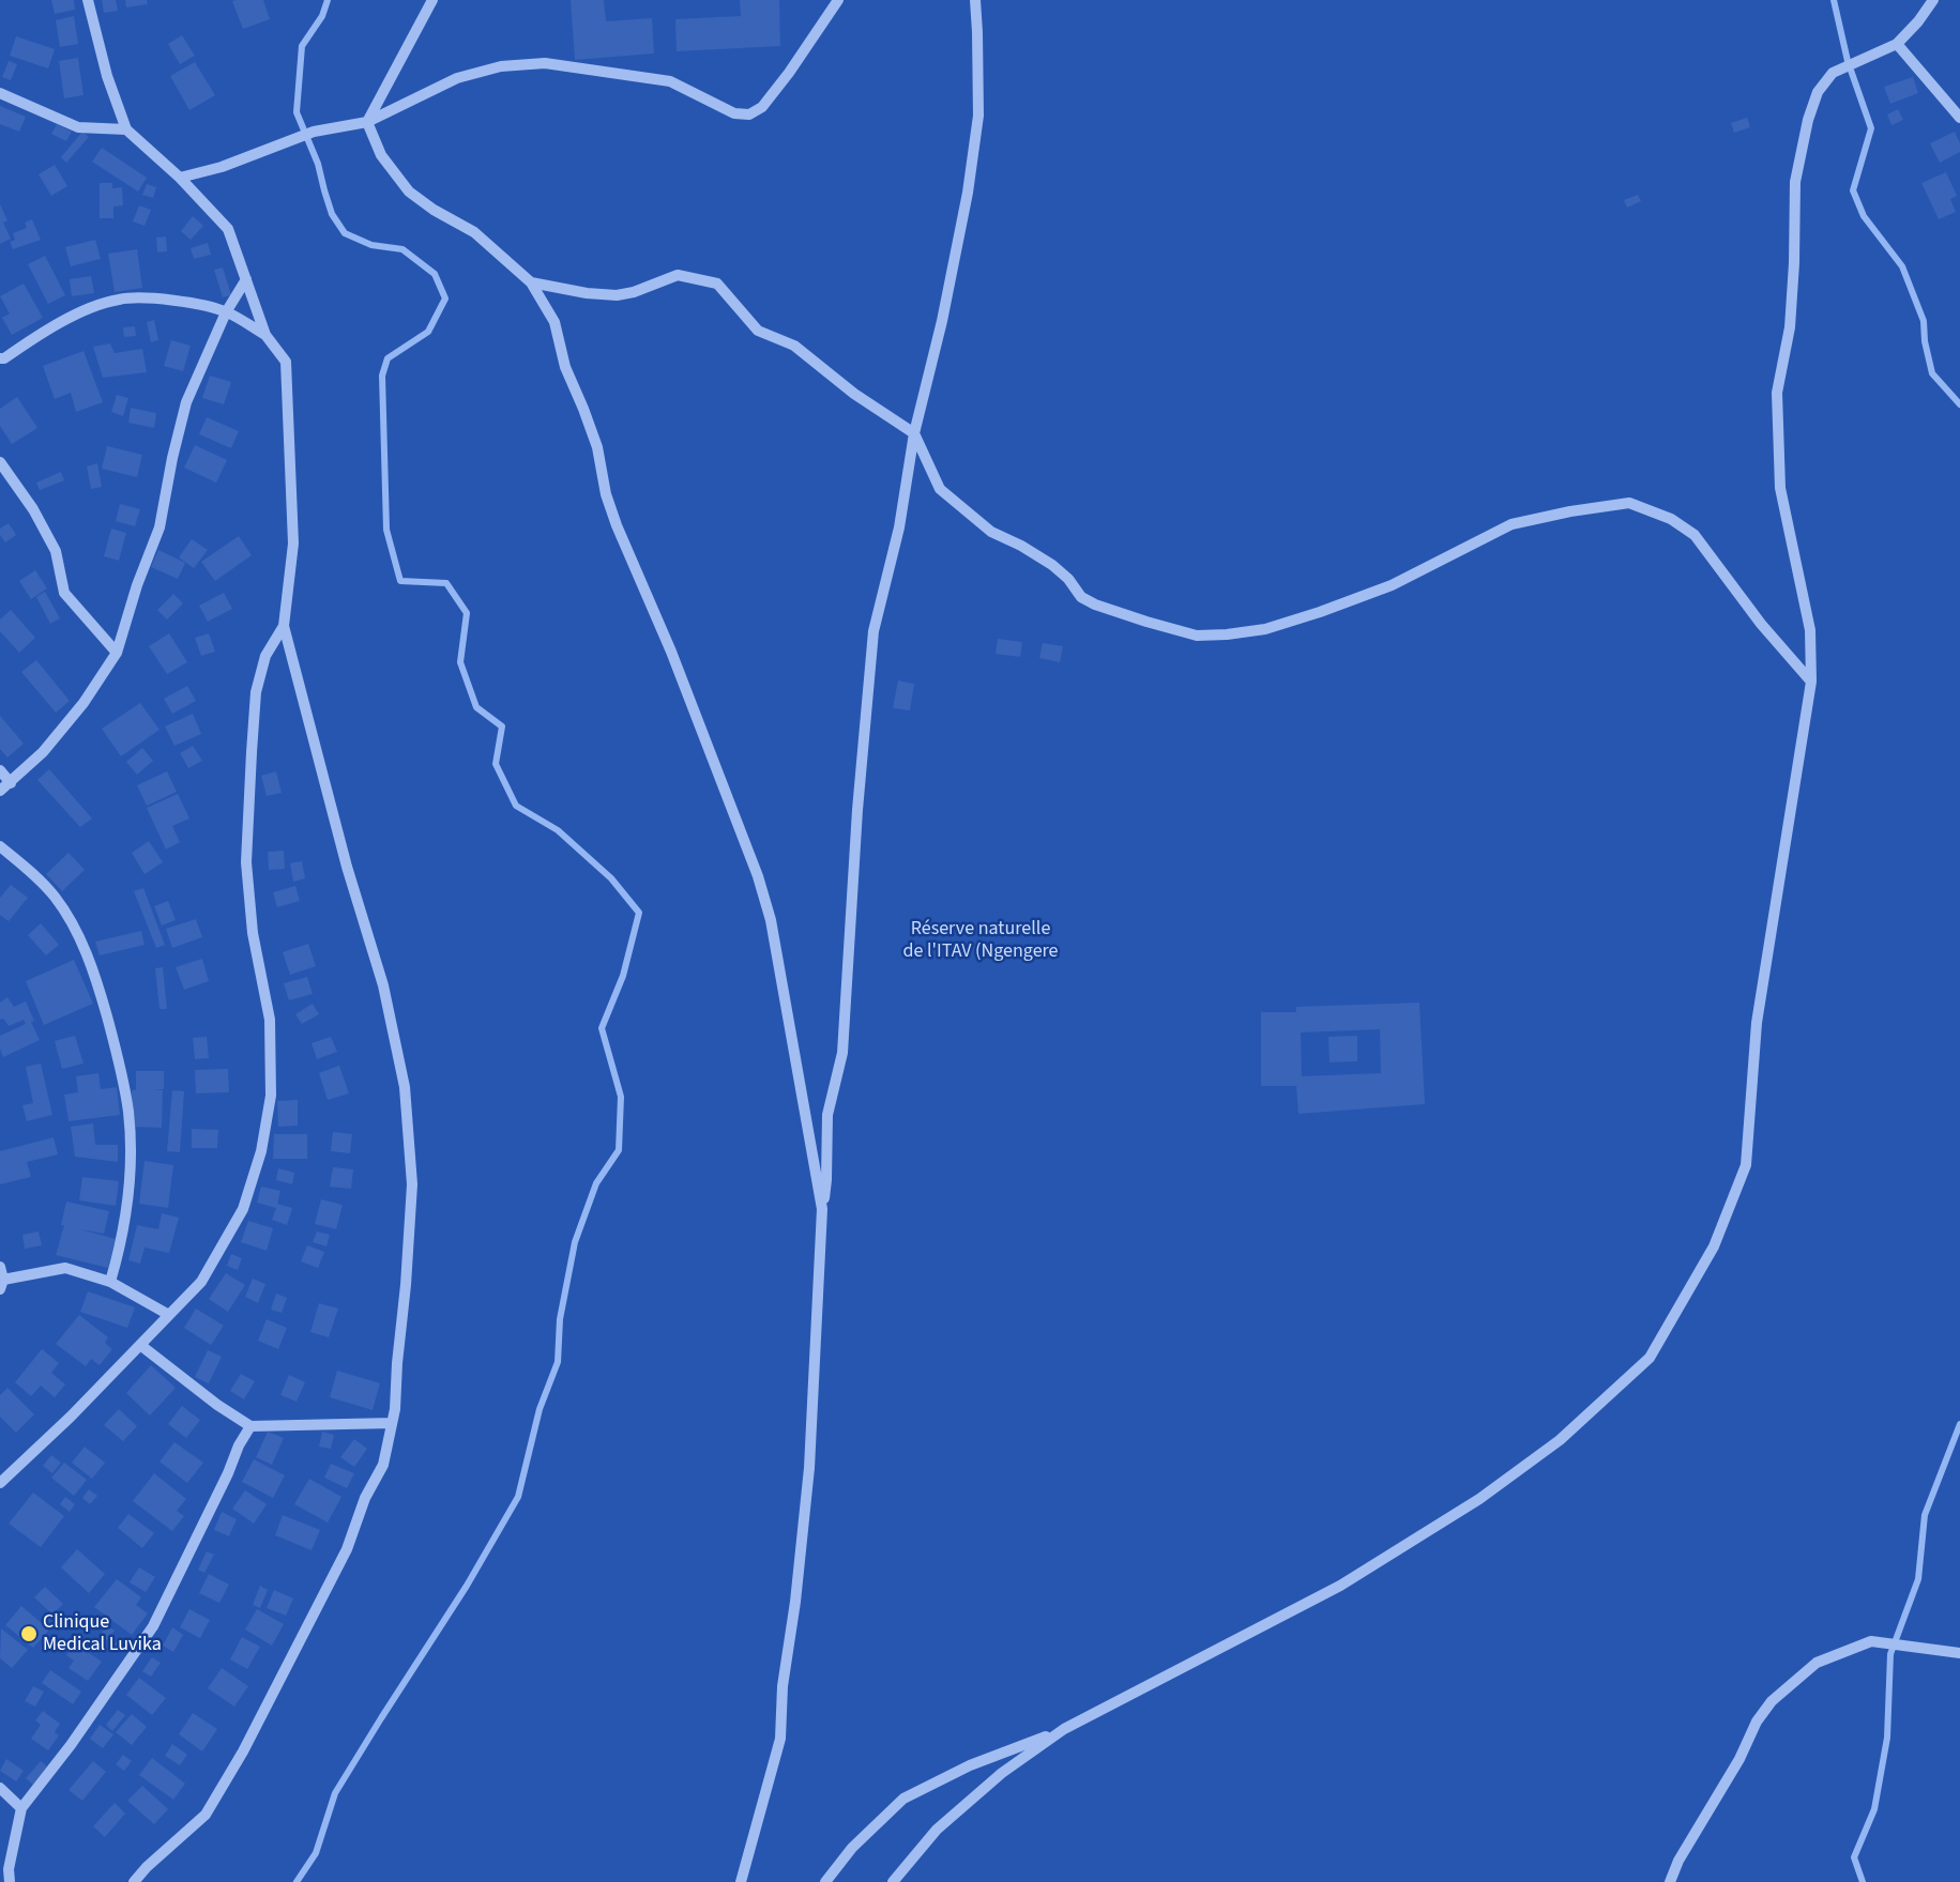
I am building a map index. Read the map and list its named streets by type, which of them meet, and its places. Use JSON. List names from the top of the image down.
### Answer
{
  "parks": ["Réserve naturelle de l'ITAV (Ngengere"],
  "places": ["Clinique Medical Luvika"]
}
